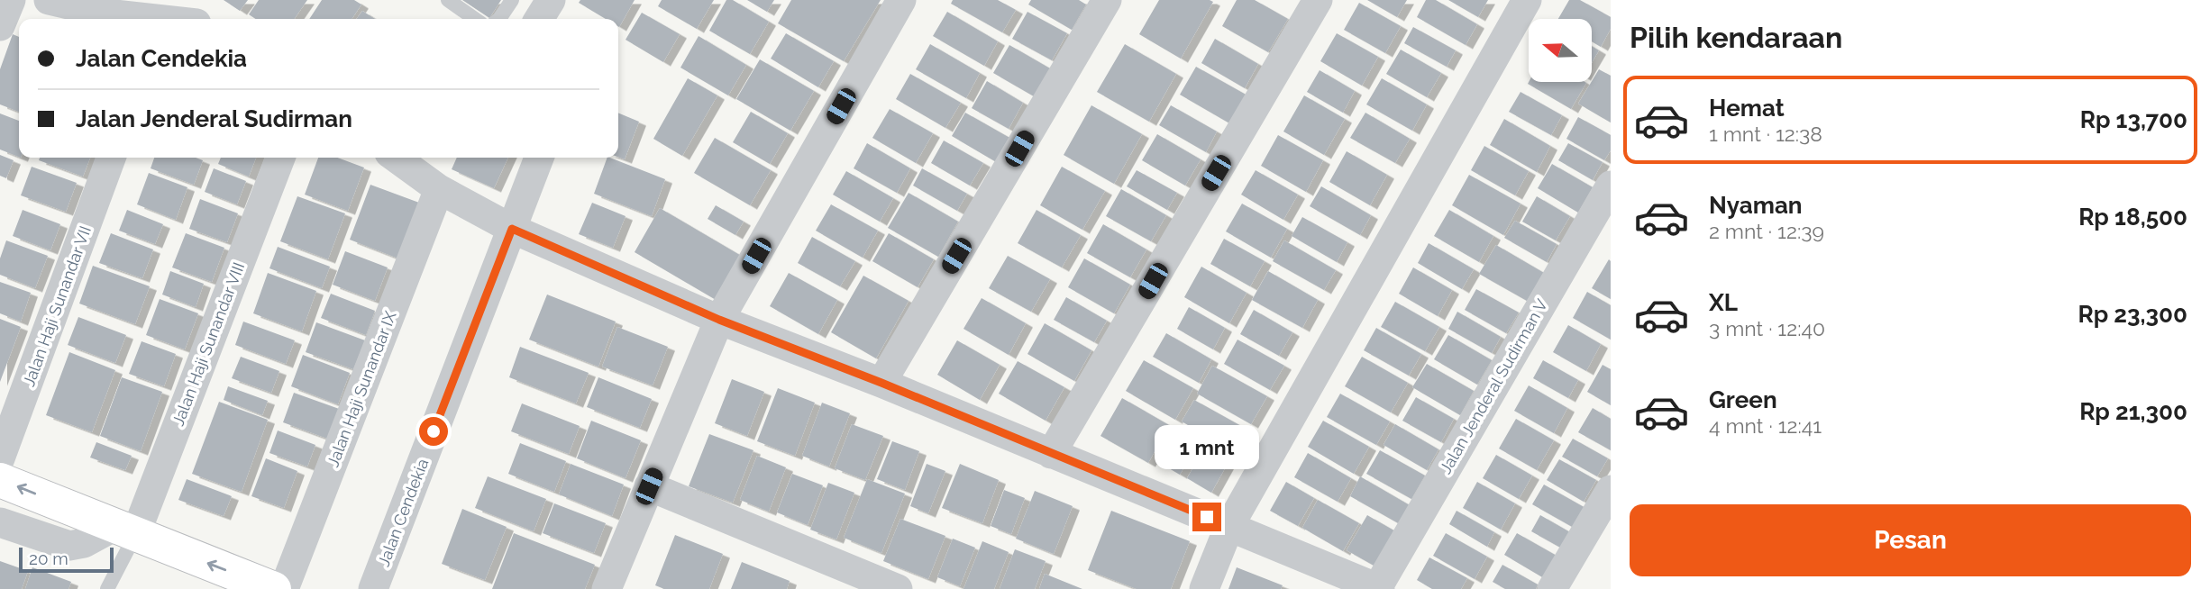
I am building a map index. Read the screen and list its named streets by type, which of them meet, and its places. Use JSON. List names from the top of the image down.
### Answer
{
  "streets": {
    "street": [
      "Jalan Haji Sunandar VII",
      "Jalan Haji Sunandar VIII",
      "Jalan Jenderal Sudirman V",
      "Jalan Haji Sunandar IX",
      "Jalan Cendekia"
    ]
  },
  "scale_bar": "20 m",
  "north": "left",
  "page": {
    "heading": "Pilih kendaraan",
    "banner": ["Jalan Cendekia", "Jalan Jenderal Sudirman"],
    "list": [
      {
        "name": "Hemat",
        "note": "1 mnt · 12:38",
        "value": "Rp 13,700"
      },
      {
        "name": "Nyaman",
        "note": "2 mnt · 12:39",
        "value": "Rp 18,500"
      },
      {
        "name": "XL",
        "note": "3 mnt · 12:40",
        "value": "Rp 23,300"
      },
      {
        "name": "Green",
        "note": "4 mnt · 12:41",
        "value": "Rp 21,300"
      }
    ],
    "bubble": "1 mnt",
    "buttons": "Pesan",
    "scale": "20 m"
  }
}
